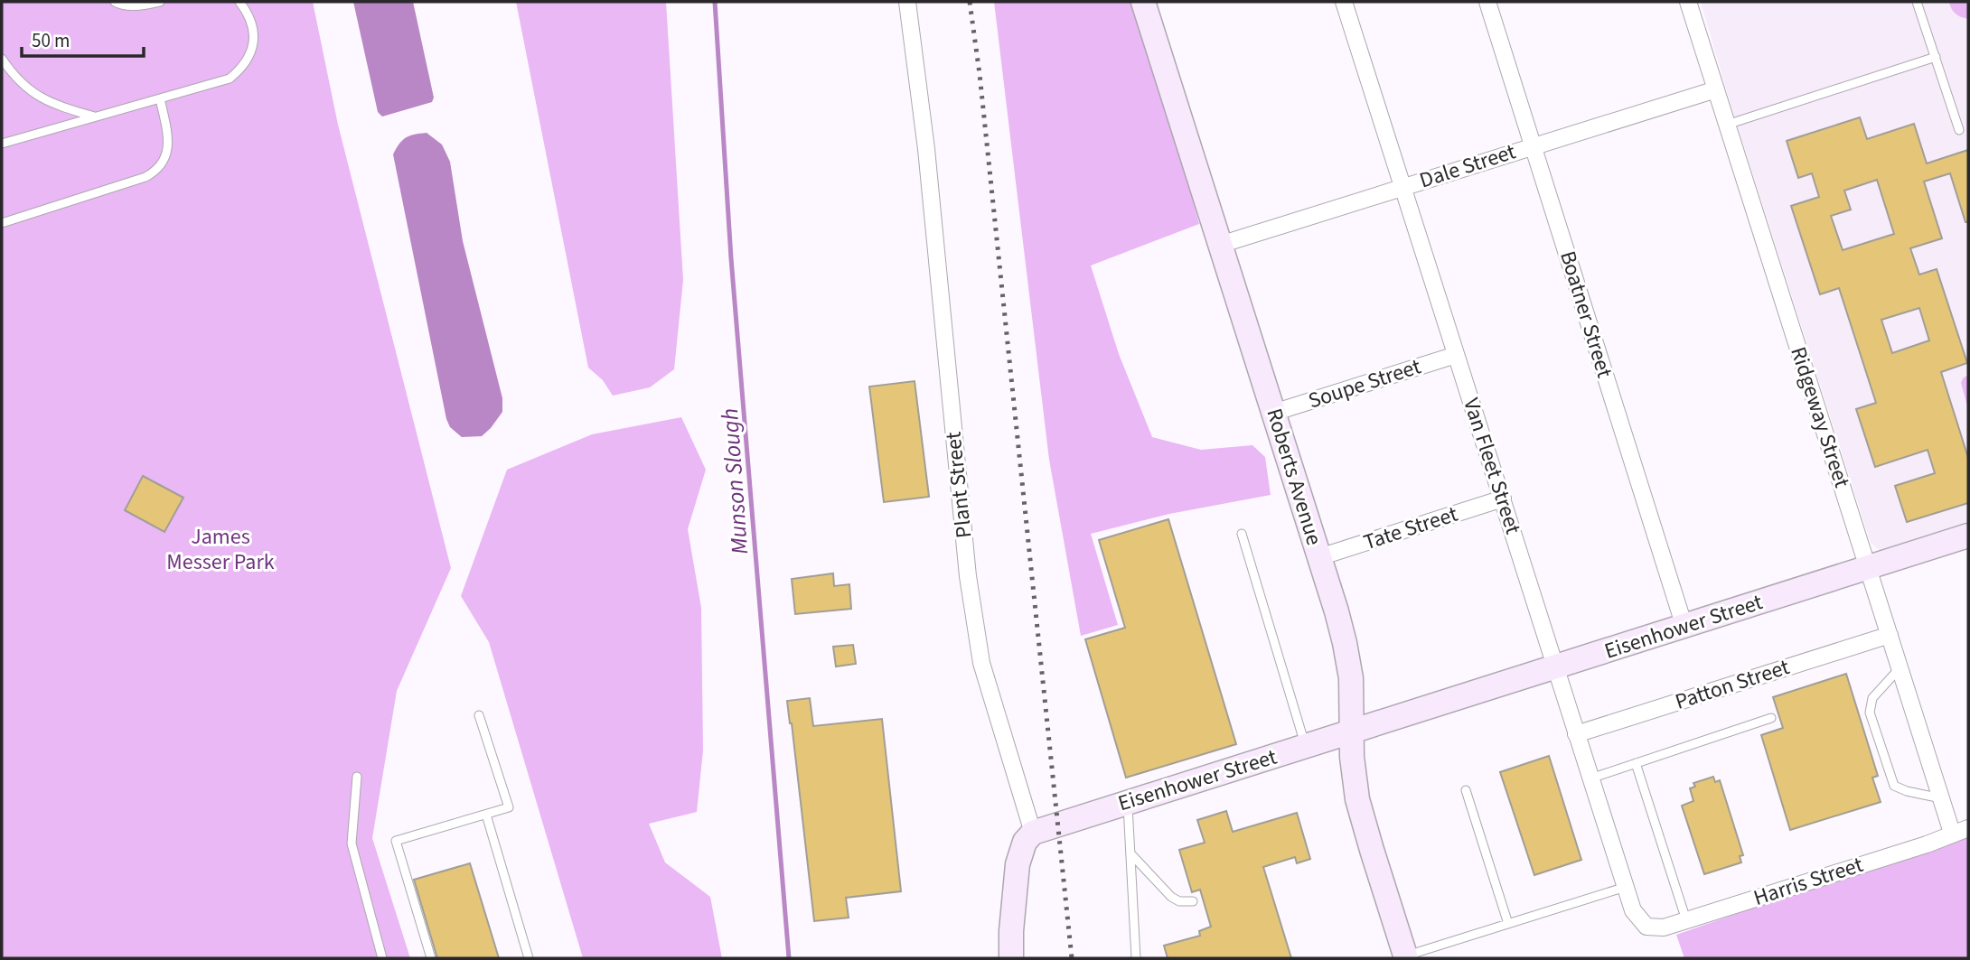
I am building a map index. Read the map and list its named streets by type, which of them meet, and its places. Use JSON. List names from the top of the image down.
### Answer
{
  "streets": {
    "street": [
      "Dale Street",
      "Boatner Street",
      "Soupe Street",
      "Ridgeway Street",
      "Van Fleet Street",
      "Roberts Avenue",
      "Plant Street",
      "Tate Street",
      "Eisenhower Street",
      "Patton Street",
      "Harris Street"
    ]
  },
  "crossings": [
    ["Dale Street", "Boatner Street"],
    ["Dale Street", "Ridgeway Street"],
    ["Dale Street", "Van Fleet Street"],
    ["Dale Street", "Roberts Avenue"],
    ["Boatner Street", "Eisenhower Street"],
    ["Soupe Street", "Van Fleet Street"],
    ["Soupe Street", "Roberts Avenue"],
    ["Ridgeway Street", "Eisenhower Street"],
    ["Ridgeway Street", "Patton Street"],
    ["Ridgeway Street", "Harris Street"],
    ["Van Fleet Street", "Tate Street"],
    ["Van Fleet Street", "Eisenhower Street"],
    ["Van Fleet Street", "Patton Street"],
    ["Van Fleet Street", "Harris Street"],
    ["Roberts Avenue", "Tate Street"],
    ["Roberts Avenue", "Eisenhower Street"],
    ["Plant Street", "Eisenhower Street"]
  ],
  "water": ["Munson Slough"],
  "parks": ["James Messer Park"],
  "scale_bar": "50 m"
}
